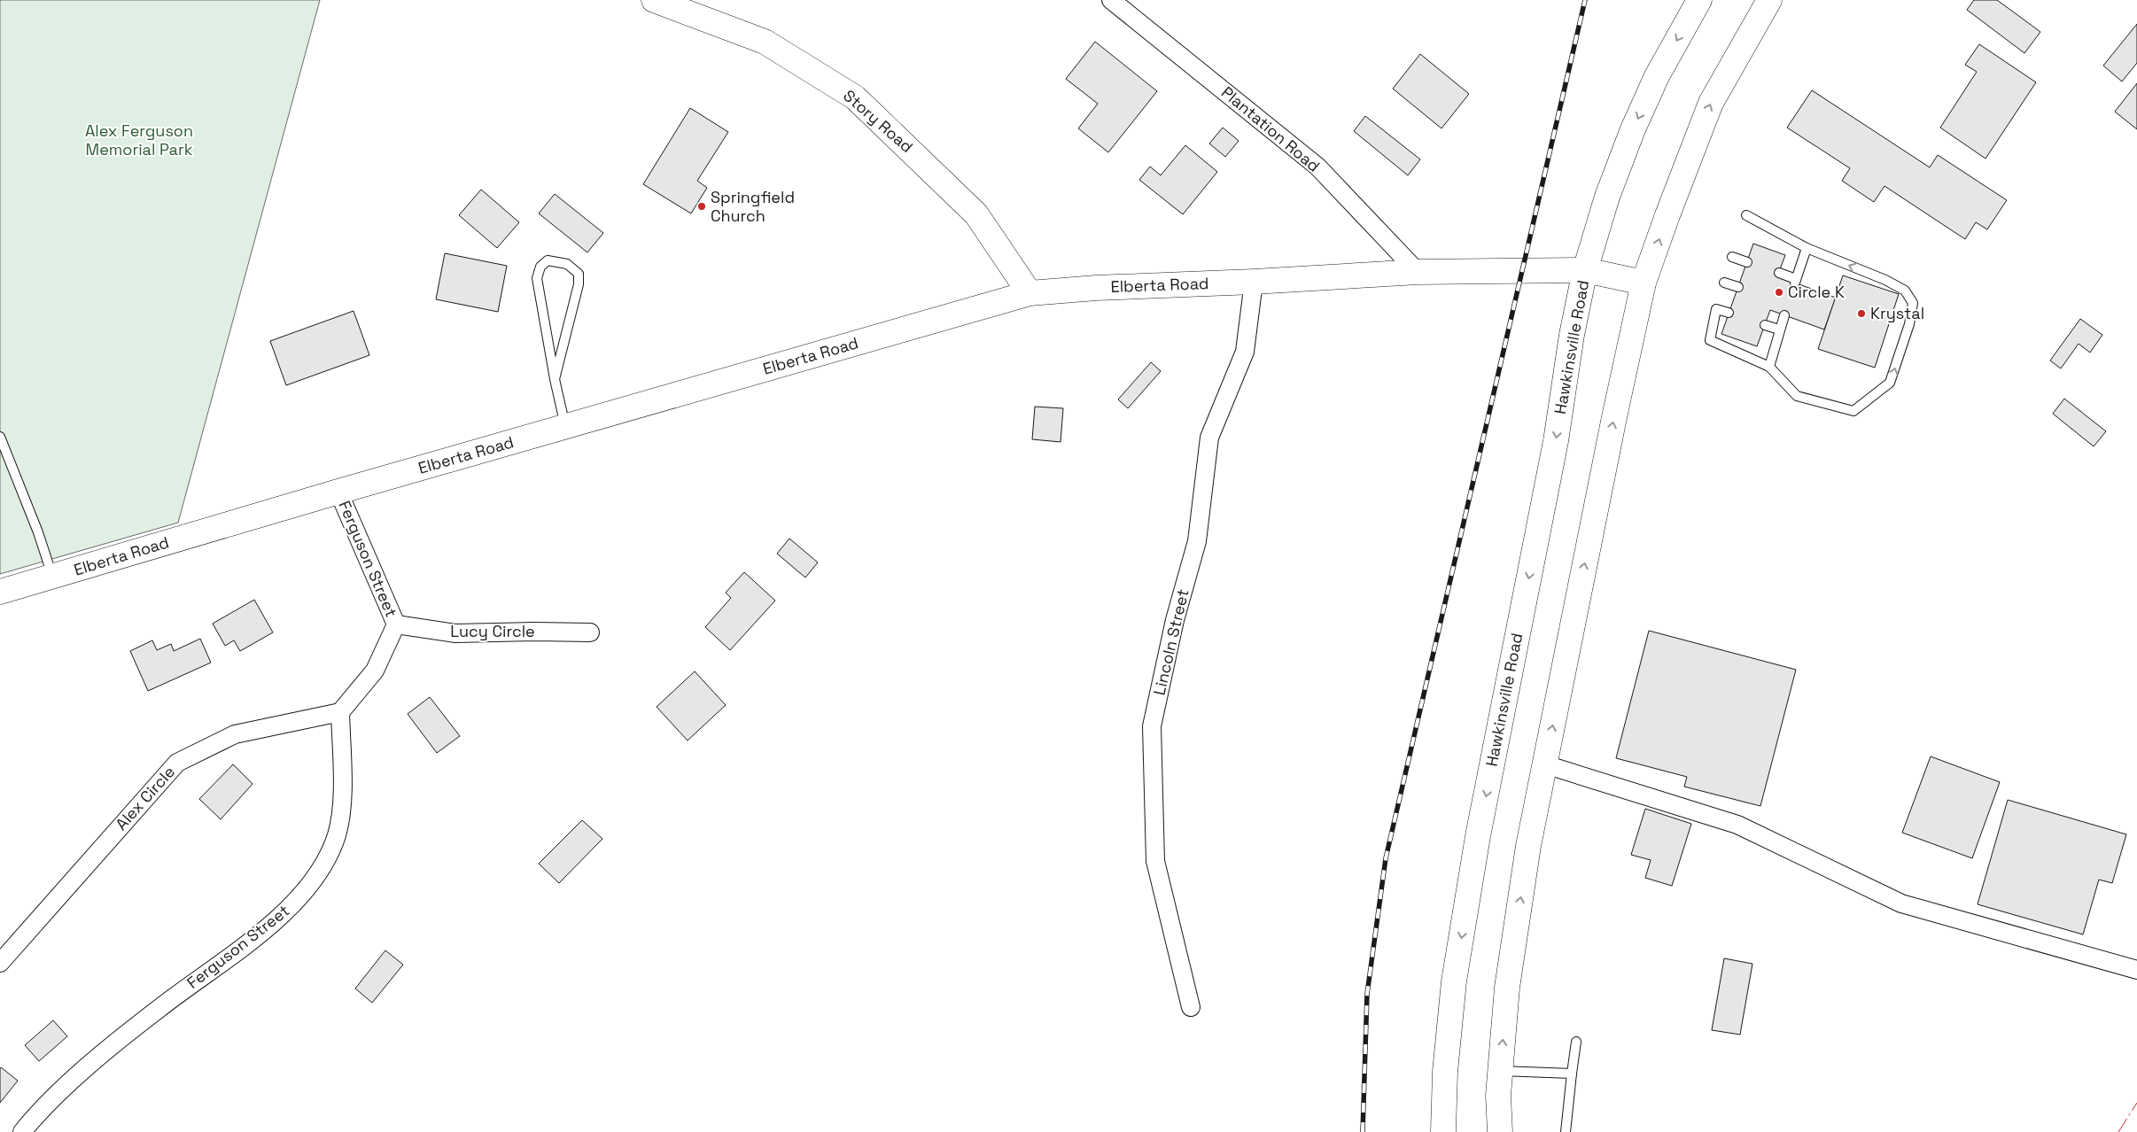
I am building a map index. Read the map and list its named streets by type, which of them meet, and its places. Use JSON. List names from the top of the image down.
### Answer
{
  "streets": {
    "main road": ["Story Road", "Elberta Road", "Hawkinsville Road"],
    "street": [
      "Plantation Road",
      "Ferguson Street",
      "Lucy Circle",
      "Lincoln Street",
      "Alex Circle"
    ]
  },
  "crossings": [
    ["Story Road", "Elberta Road"],
    ["Plantation Road", "Elberta Road"],
    ["Elberta Road", "Hawkinsville Road"],
    ["Elberta Road", "Ferguson Street"],
    ["Elberta Road", "Lincoln Street"],
    ["Ferguson Street", "Lucy Circle"],
    ["Ferguson Street", "Alex Circle"]
  ],
  "parks": ["Alex Ferguson Memorial Park"],
  "places": ["Springfield Church", "Circle K", "Krystal"]
}
